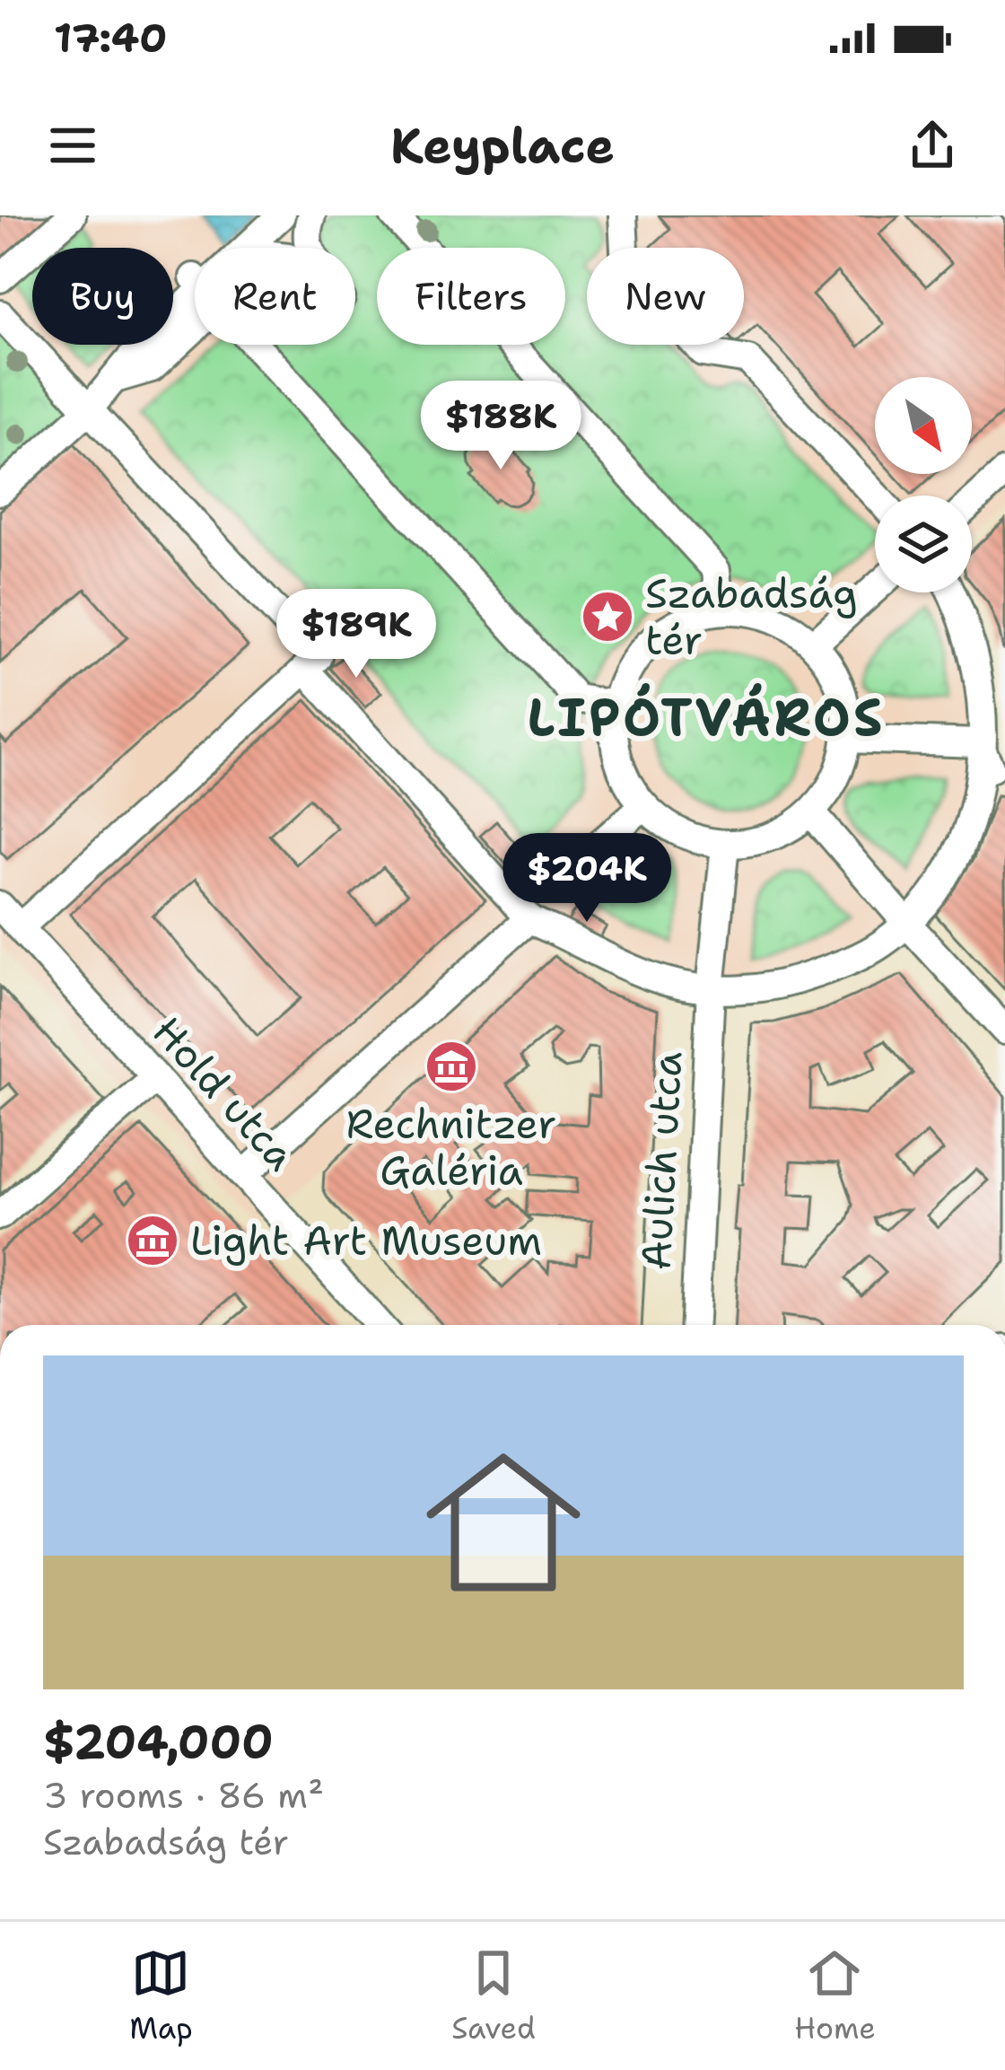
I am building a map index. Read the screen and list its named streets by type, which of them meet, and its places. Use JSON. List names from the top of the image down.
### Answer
{
  "streets": {
    "street": ["Hold utca", "Aulich utca"]
  },
  "districts": ["LIPÓTVÁROS"],
  "places": {
    "place": ["Szabadság tér"],
    "museum": ["Rechnitzer Galéria", "Light Art Museum"]
  },
  "north": "bottom right",
  "page": {
    "status": "17:40",
    "header": "Keyplace",
    "chip": [
      "Buy",
      "Rent",
      "Filters",
      "New"
    ],
    "price": ["$188K", "$189K", "$204K"],
    "list": [
      {
        "name": "$204,000",
        "note": "3 rooms · 86 m² · Szabadság tér"
      }
    ],
    "tabs": ["Map", "Saved", "Home"]
  }
}
